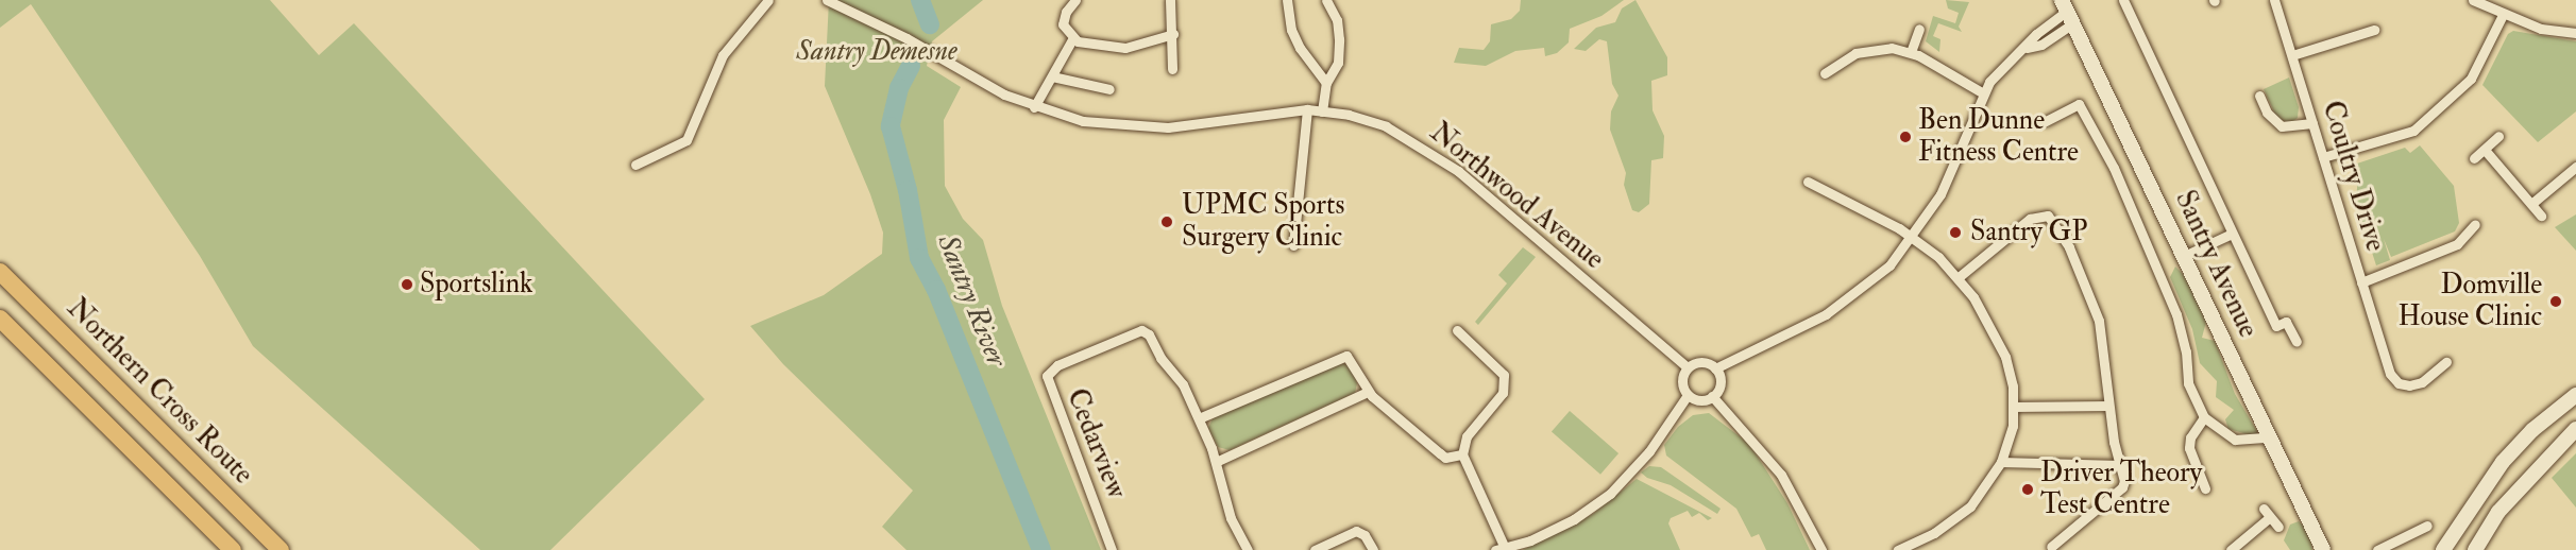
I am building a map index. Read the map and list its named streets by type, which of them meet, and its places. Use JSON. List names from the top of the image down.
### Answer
{
  "streets": {
    "highway": ["Northern Cross Route"],
    "main road": ["Santry Avenue"],
    "street": ["Coultry Drive", "Northwood Avenue", "Cedarview"]
  },
  "water": ["Santry River"],
  "parks": ["Santry Demesne"],
  "places": [
    "Ben Dunne Fitness Centre",
    "UPMC Sports Surgery Clinic",
    "Santry GP",
    "Sportslink",
    "Domville House Clinic",
    "Driver Theory Test Centre"
  ]
}
